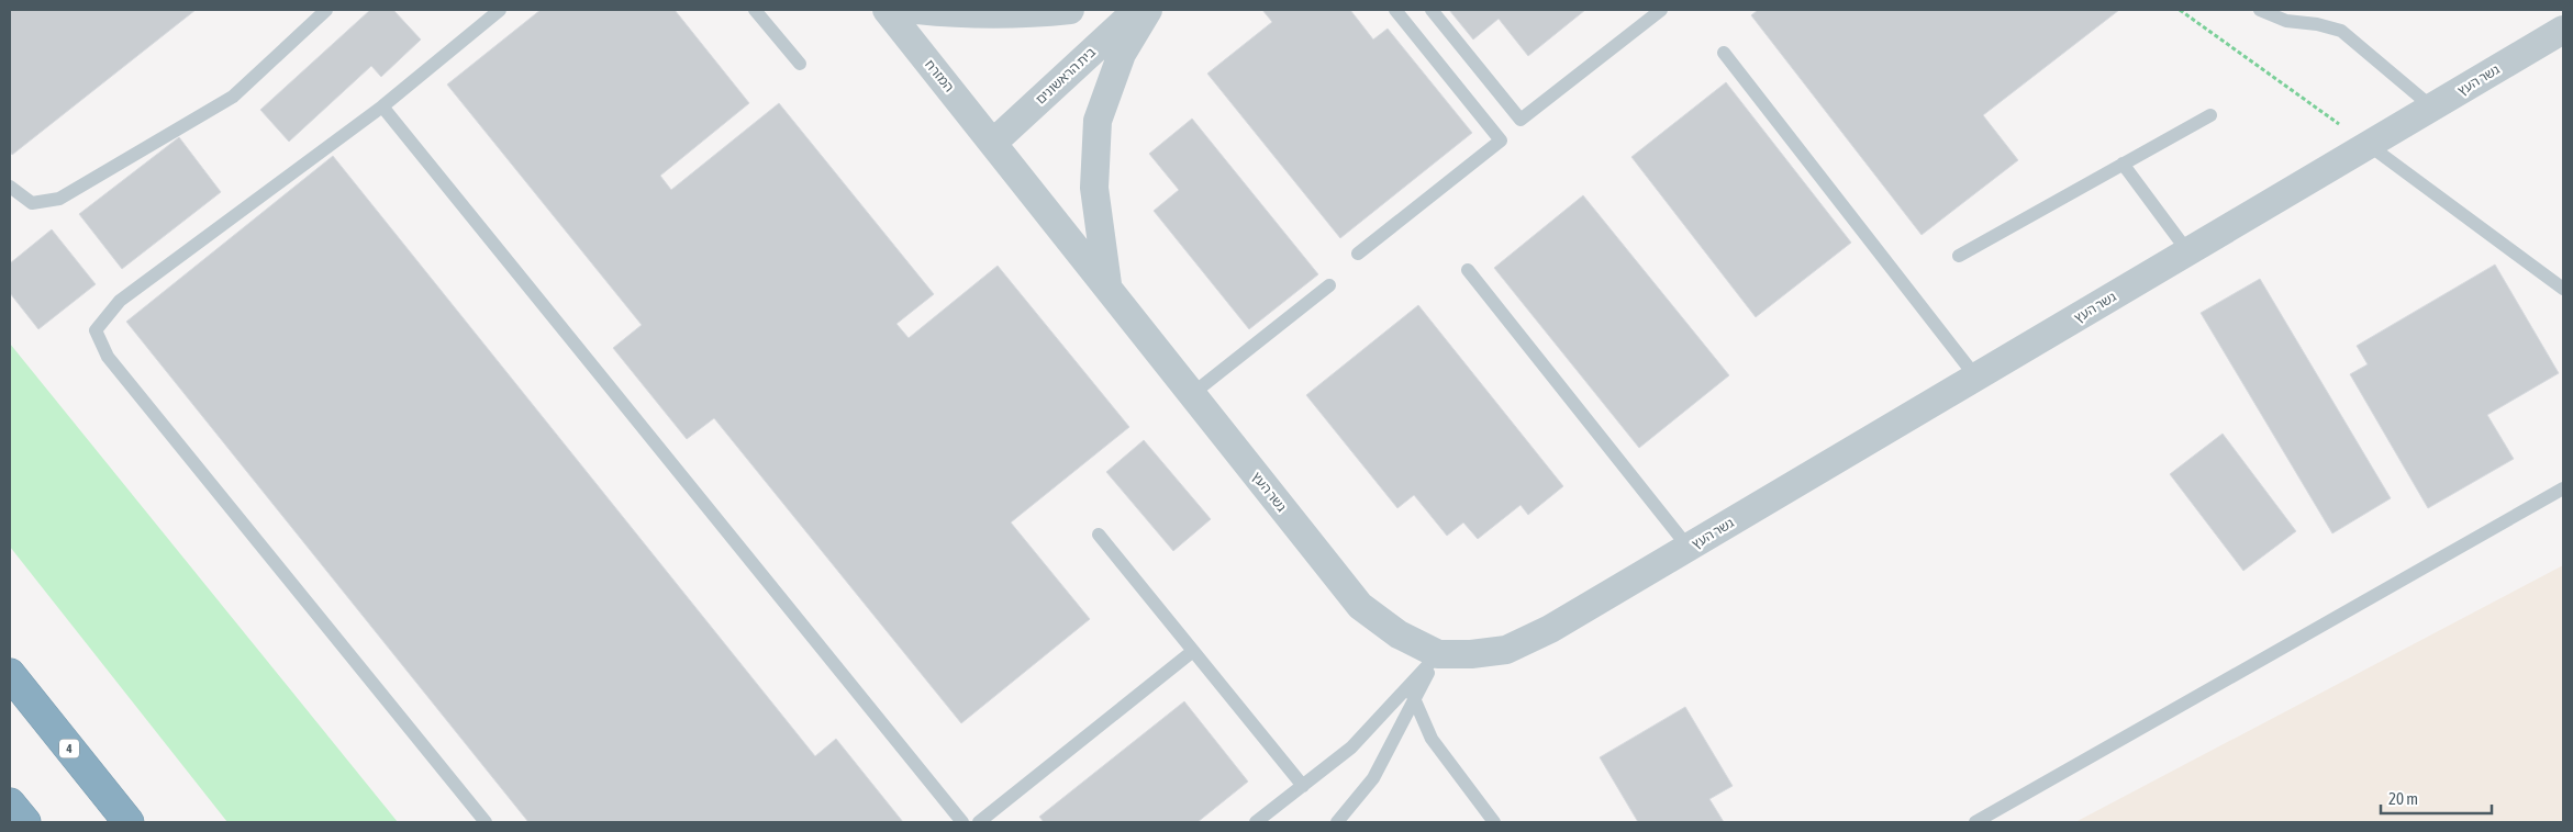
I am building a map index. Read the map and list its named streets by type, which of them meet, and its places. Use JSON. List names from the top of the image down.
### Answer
{
  "streets": {
    "highway": ["4"],
    "street": ["המזרח", "בית הראשונים", "גשר העץ"]
  },
  "crossings": [
    ["המזרח", "בית הראשונים"],
    ["המזרח", "גשר העץ"],
    ["בית הראשונים", "גשר העץ"]
  ],
  "scale_bar": "20 m"
}
